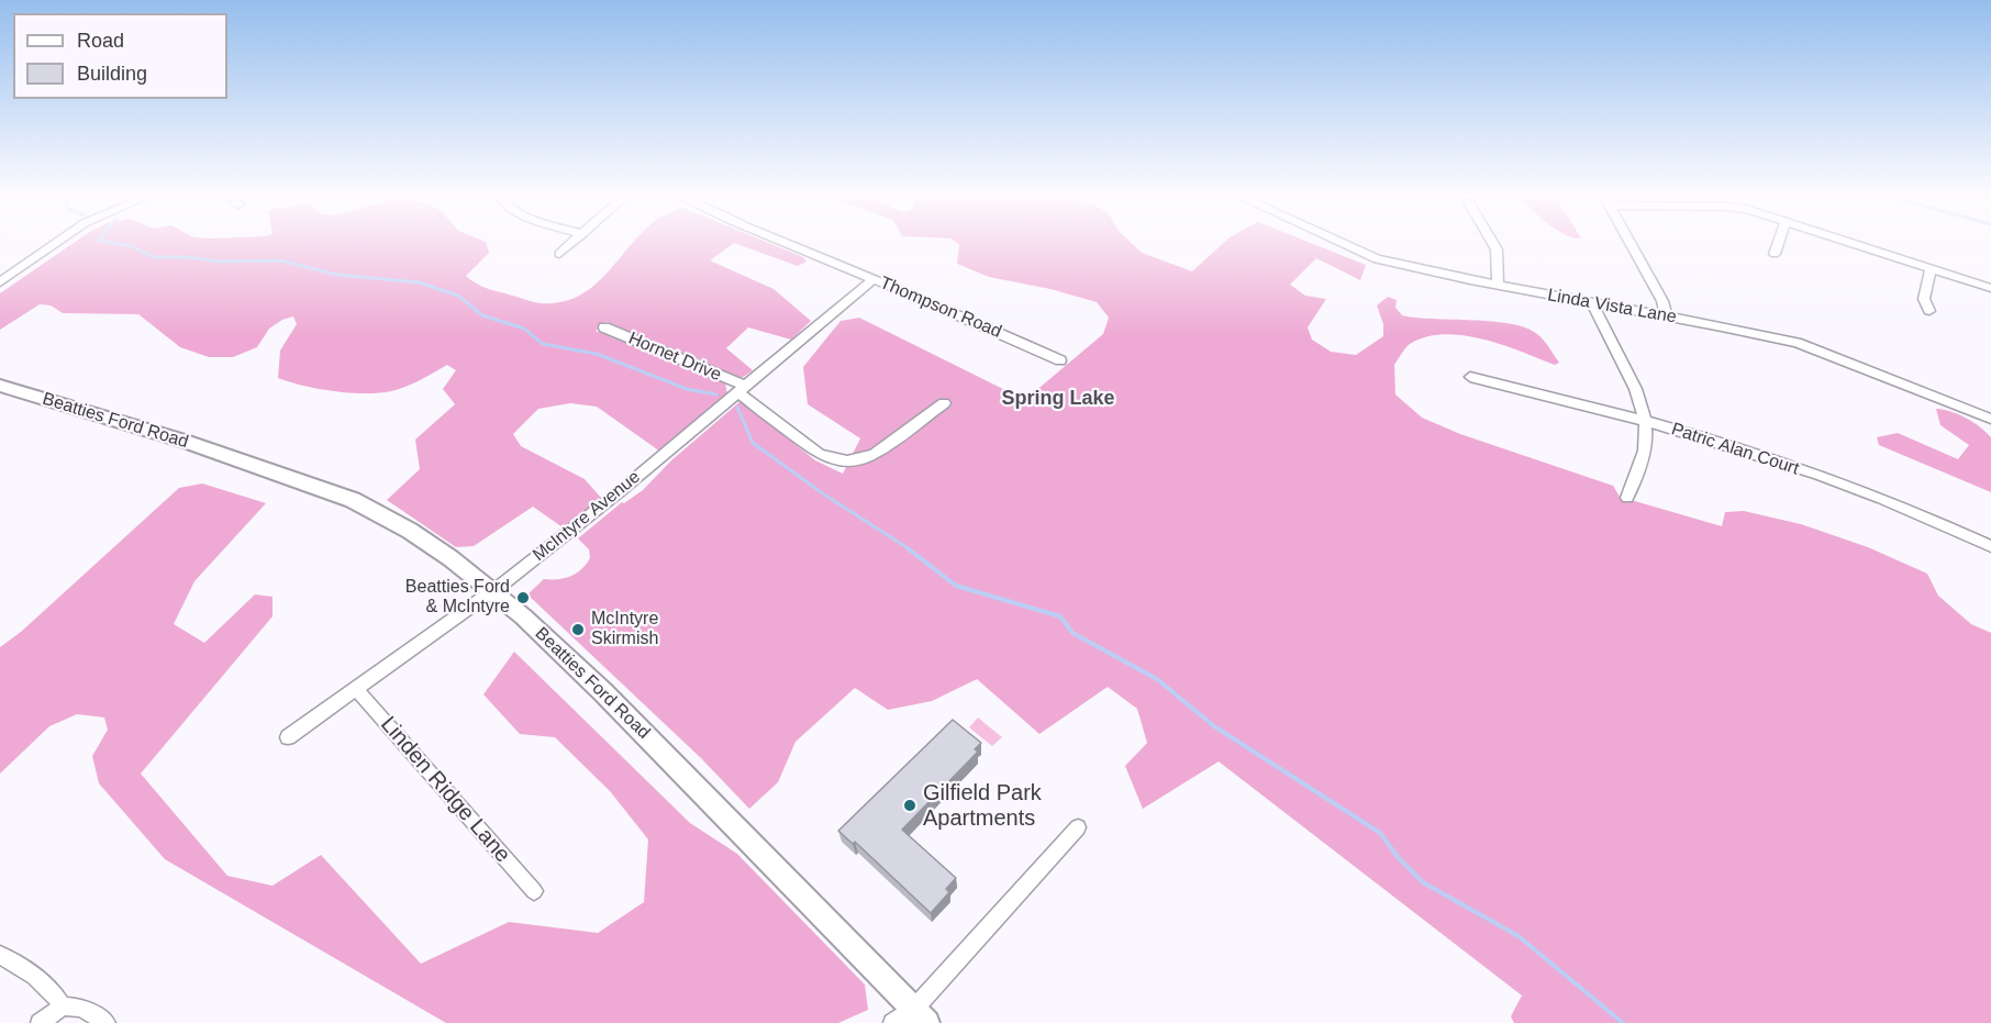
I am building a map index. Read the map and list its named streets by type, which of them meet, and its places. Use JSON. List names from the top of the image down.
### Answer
{
  "streets": {
    "main road": ["Beatties Ford Road"],
    "street": [
      "Linda Vista Lane",
      "Thompson Road",
      "Hornet Drive",
      "Patric Alan Court",
      "McIntyre Avenue",
      "Linden Ridge Lane"
    ]
  },
  "crossings": [
    ["Thompson Road", "McIntyre Avenue"],
    ["Hornet Drive", "McIntyre Avenue"],
    ["Beatties Ford Road", "McIntyre Avenue"],
    ["McIntyre Avenue", "Linden Ridge Lane"]
  ],
  "districts": ["Spring Lake"],
  "places": ["Beatties Ford & McIntyre", "McIntyre Skirmish", "Gilfield Park Apartments"],
  "legend": ["Road", "Building"]
}
